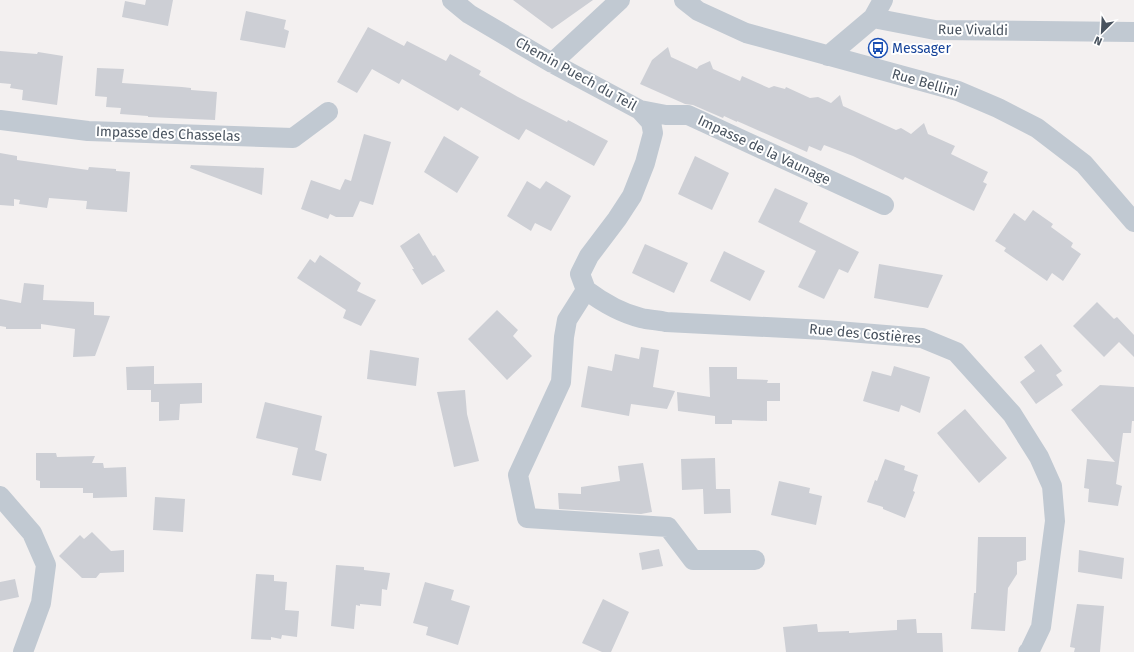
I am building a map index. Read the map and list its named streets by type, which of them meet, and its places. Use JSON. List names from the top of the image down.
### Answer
{
  "streets": {
    "street": [
      "Rue Vivaldi",
      "Chemin Puech du Teil",
      "Rue Bellini",
      "Impasse des Chasselas",
      "Impasse de la Vaunage",
      "Rue des Costières"
    ]
  },
  "crossings": [
    ["Chemin Puech du Teil", "Impasse de la Vaunage"],
    ["Chemin Puech du Teil", "Rue des Costières"]
  ],
  "places": {
    "bus stop": ["Messager"]
  },
  "north": "bottom left"
}
